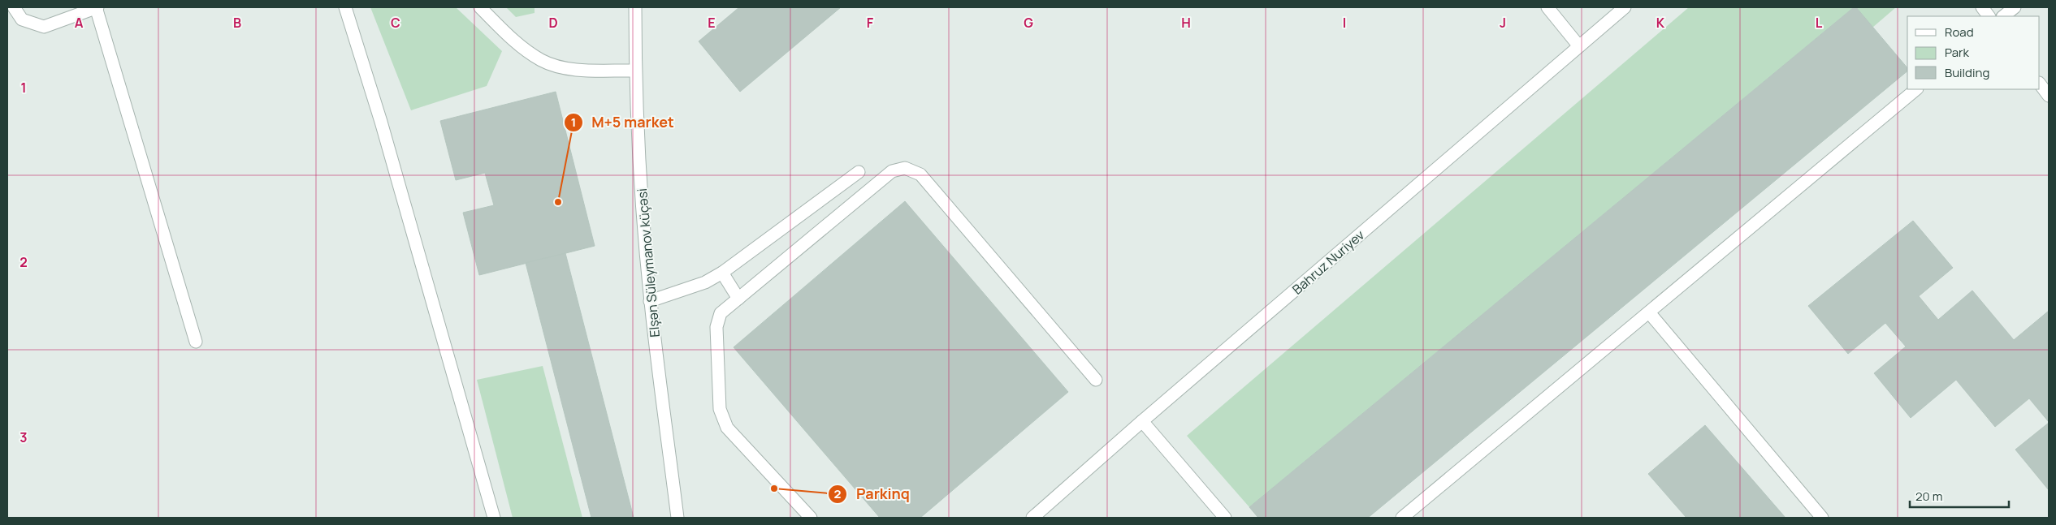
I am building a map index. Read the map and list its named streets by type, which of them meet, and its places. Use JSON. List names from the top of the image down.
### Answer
{
  "streets": {
    "street": ["Bahruz Nuriyev", "Elşən Süleymanov küçəsi"]
  },
  "places": ["М+5 market", "Parkinq"],
  "legend": ["Road", "Park", "Building"],
  "scale_bar": "20 m",
  "grid": {
    "columns": [
      "A",
      "B",
      "C",
      "D",
      "E",
      "F",
      "G",
      "H",
      "I",
      "J",
      "K",
      "L"
    ],
    "rows": ["1", "2", "3"]
  }
}
